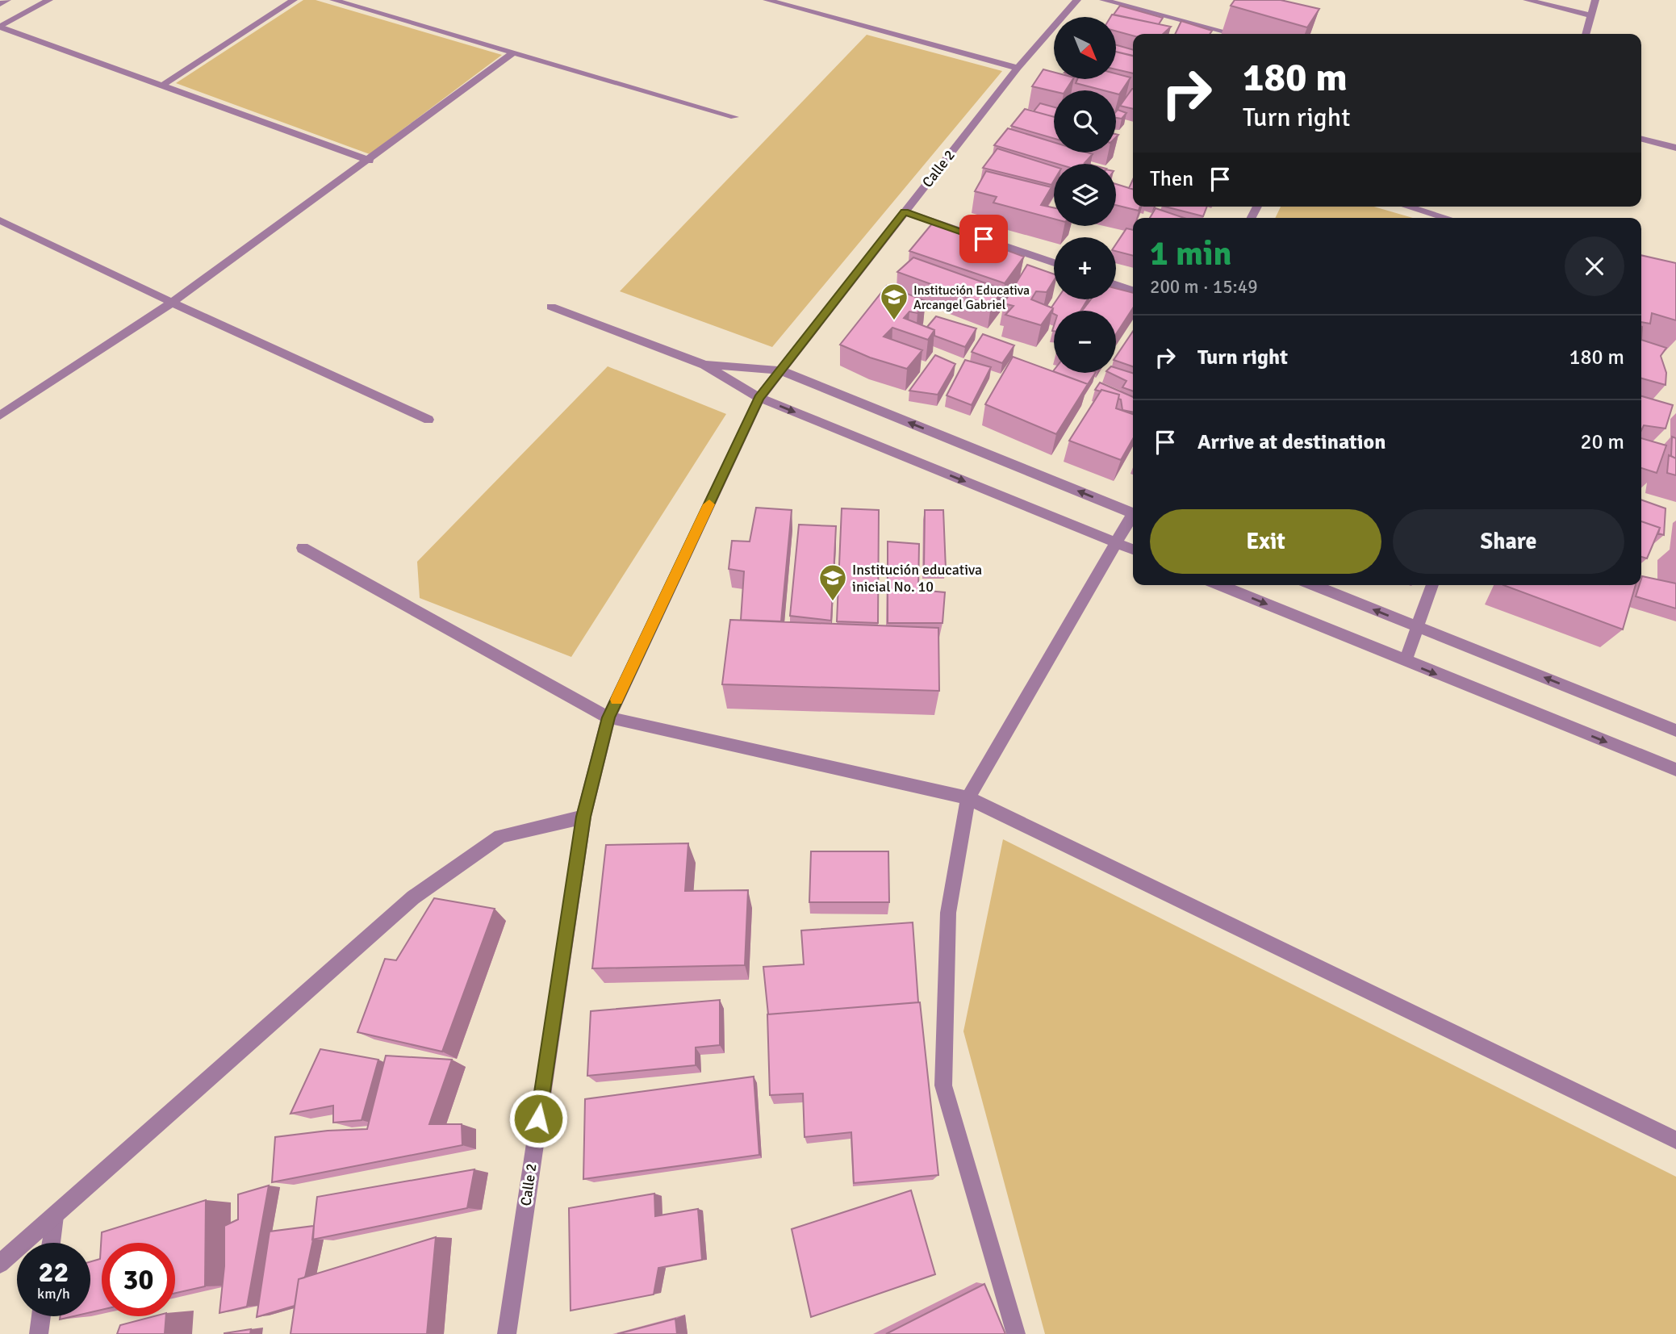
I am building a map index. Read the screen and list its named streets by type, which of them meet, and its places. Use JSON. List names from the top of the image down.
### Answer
{
  "streets": {
    "street": ["Calle 2"]
  },
  "places": {
    "school or university": ["Institución Educativa Arcangel Gabriel", "Institución educativa inicial No. 10"]
  },
  "north": "bottom right",
  "page": {
    "map_buttons": ["+", "−"],
    "turn": ["180 m", "Turn right"],
    "then": "Then",
    "heading": ["1 min", "200 m · 15:49"],
    "list": [
      {
        "name": "Turn right",
        "value": "180 m"
      },
      {
        "name": "Arrive at destination",
        "value": "20 m"
      }
    ],
    "buttons": ["Exit", "Share"],
    "speed": "22 km/h",
    "limit": "30"
  }
}
